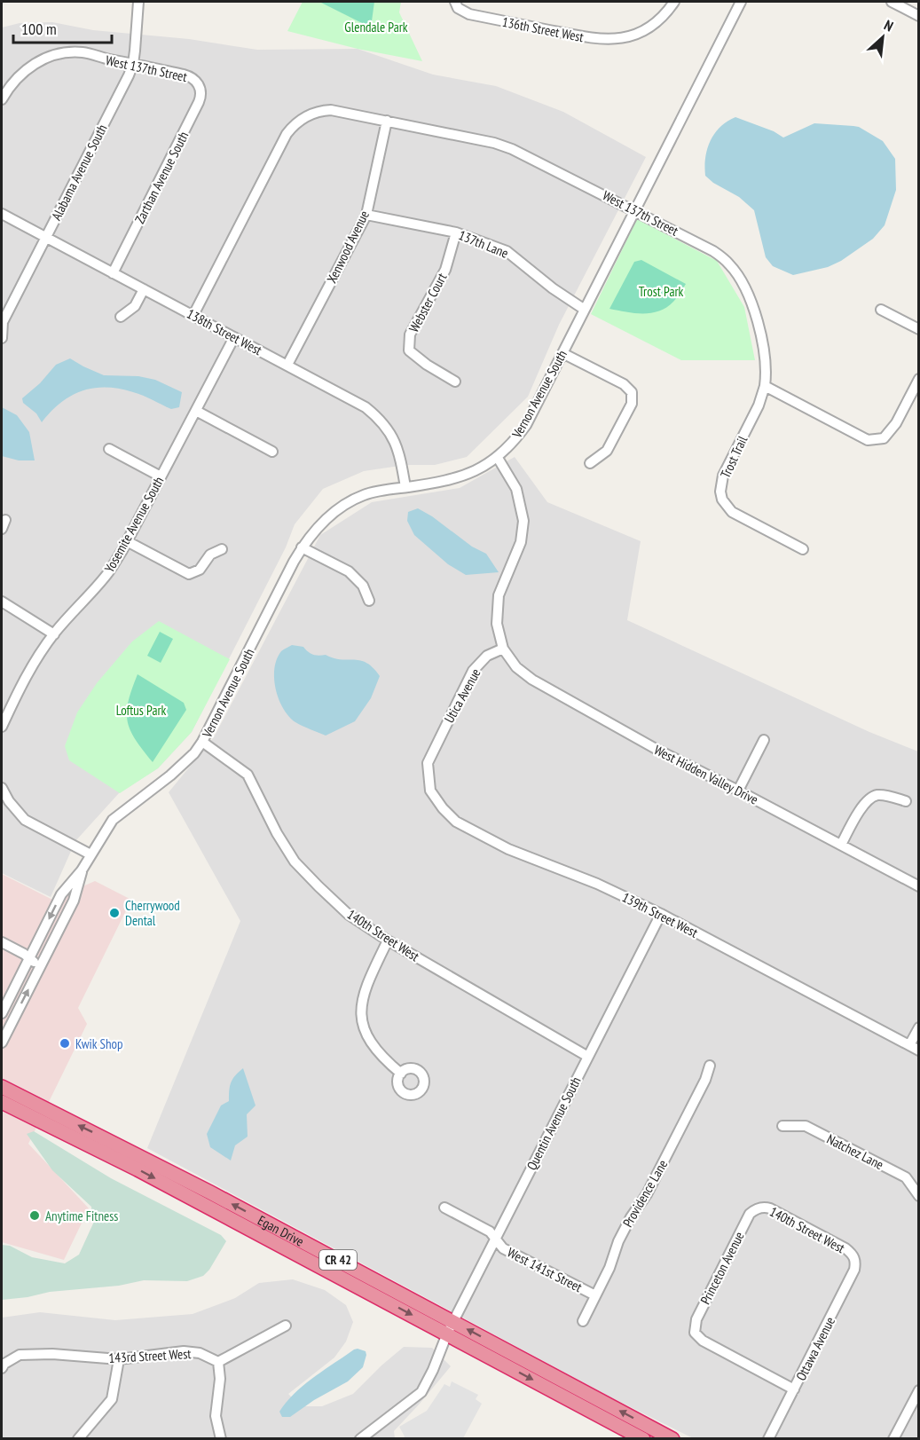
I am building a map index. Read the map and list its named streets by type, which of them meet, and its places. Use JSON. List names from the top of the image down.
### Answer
{
  "streets": {
    "highway": ["Egan Drive", "CR 42"],
    "street": [
      "136th Street West",
      "West 137th Street",
      "Alabama Avenue South",
      "Zarthan Avenue South",
      "137th Lane",
      "Xenwood Avenue",
      "Webster Court",
      "138th Street West",
      "Vernon Avenue South",
      "Trost Trail",
      "Yosemite Avenue South",
      "Utica Avenue",
      "West Hidden Valley Drive",
      "139th Street West",
      "140th Street West",
      "Quentin Avenue South",
      "Natchez Lane",
      "Providence Lane",
      "Princeton Avenue",
      "West 141st Street",
      "Ottawa Avenue",
      "143rd Street West"
    ]
  },
  "crossings": [
    ["West 137th Street", "Alabama Avenue South"],
    ["West 137th Street", "Zarthan Avenue South"],
    ["West 137th Street", "Xenwood Avenue"],
    ["West 137th Street", "138th Street West"],
    ["West 137th Street", "Vernon Avenue South"],
    ["West 137th Street", "Trost Trail"],
    ["Alabama Avenue South", "138th Street West"],
    ["Zarthan Avenue South", "138th Street West"],
    ["137th Lane", "Xenwood Avenue"],
    ["137th Lane", "Webster Court"],
    ["137th Lane", "Vernon Avenue South"],
    ["Xenwood Avenue", "138th Street West"],
    ["138th Street West", "Vernon Avenue South"],
    ["138th Street West", "Yosemite Avenue South"],
    ["Vernon Avenue South", "140th Street West"],
    ["Utica Avenue", "West Hidden Valley Drive"],
    ["Utica Avenue", "139th Street West"],
    ["139th Street West", "Quentin Avenue South"],
    ["140th Street West", "Quentin Avenue South"],
    ["140th Street West", "Princeton Avenue"],
    ["140th Street West", "Ottawa Avenue"],
    ["Quentin Avenue South", "Egan Drive"],
    ["Quentin Avenue South", "West 141st Street"],
    ["Providence Lane", "West 141st Street"],
    ["Princeton Avenue", "Ottawa Avenue"]
  ],
  "parks": ["Glendale Park", "Trost Park", "Loftus Park"],
  "places": ["Cherrywood Dental", "Kwik Shop", "Anytime Fitness"],
  "scale_bar": "100 m",
  "north": "top right"
}
